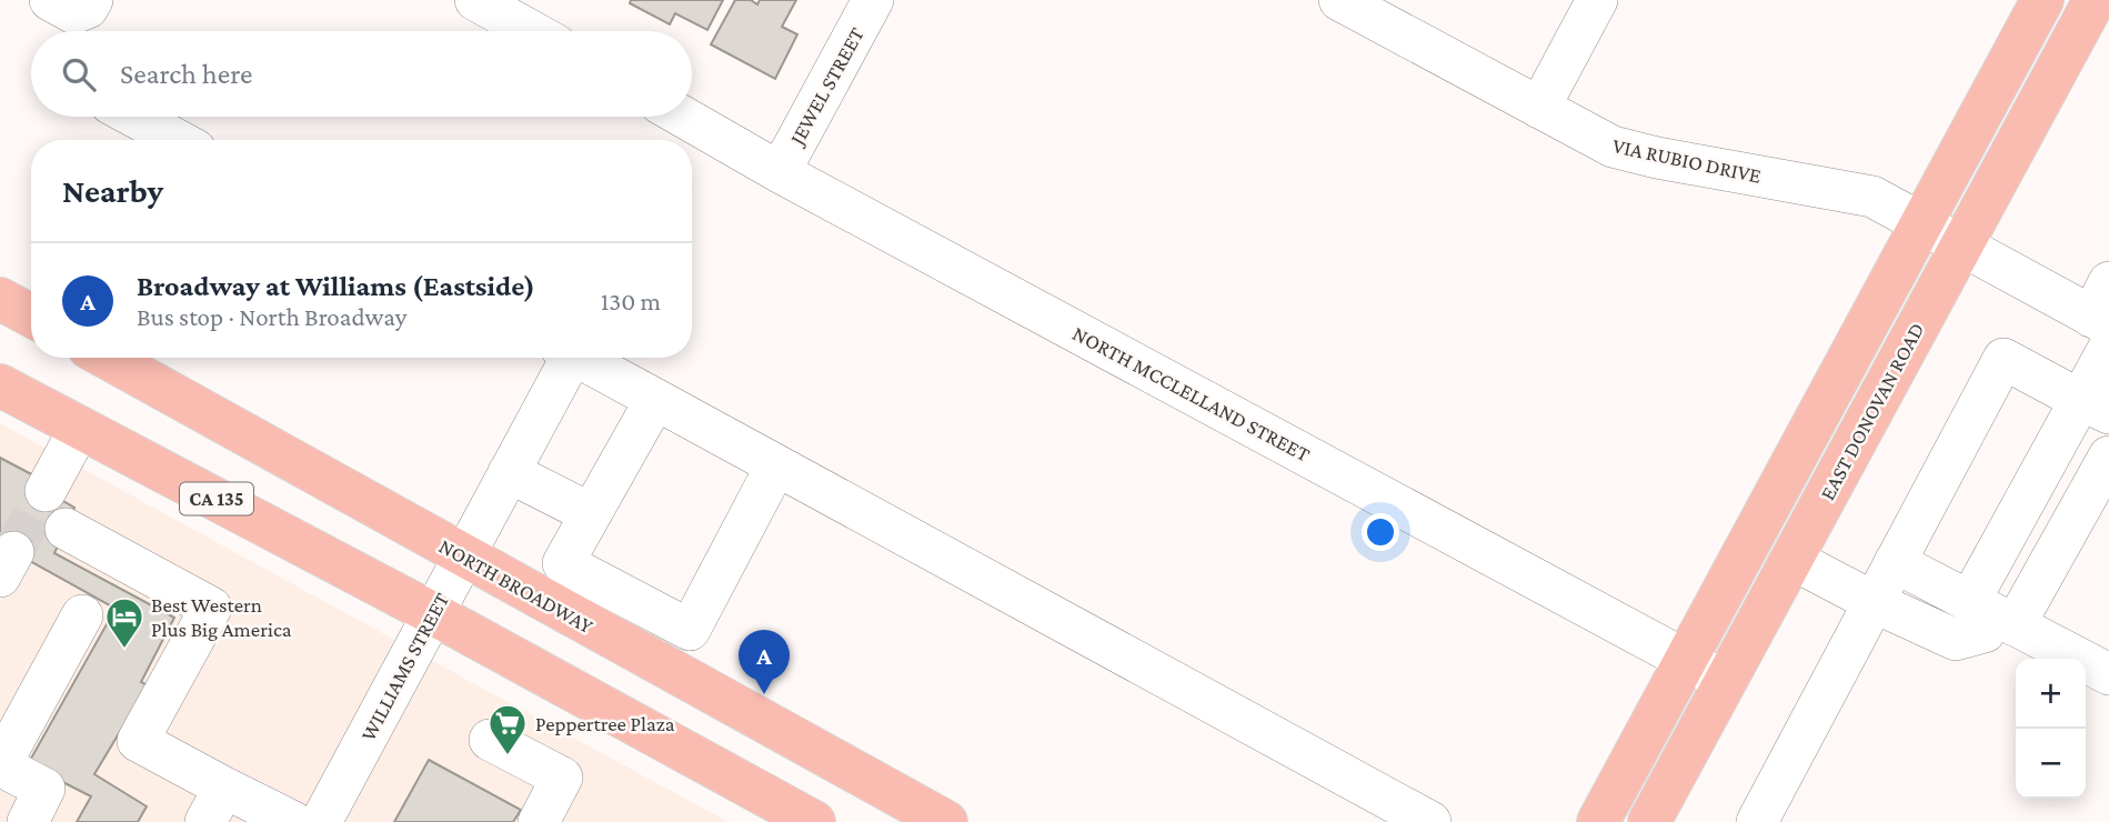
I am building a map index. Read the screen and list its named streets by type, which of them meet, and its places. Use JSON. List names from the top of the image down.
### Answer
{
  "streets": {
    "main road": ["EAST DONOVAN ROAD", "CA 135", "NORTH BROADWAY"],
    "street": [
      "JEWEL STREET",
      "VIA RUBIO DRIVE",
      "NORTH MCCLELLAND STREET",
      "WILLIAMS STREET"
    ]
  },
  "crossings": [
    ["JEWEL STREET", "NORTH MCCLELLAND STREET"],
    ["VIA RUBIO DRIVE", "EAST DONOVAN ROAD"],
    ["NORTH MCCLELLAND STREET", "EAST DONOVAN ROAD"],
    ["CA 135", "WILLIAMS STREET"],
    ["NORTH BROADWAY", "WILLIAMS STREET"]
  ],
  "places": {
    "hotel": ["Best Western Plus Big America"],
    "supermarket": ["Peppertree Plaza"]
  },
  "page": {
    "search": "Search here",
    "heading": "Nearby",
    "list": [
      {
        "mark": "A",
        "name": "Broadway at Williams (Eastside)",
        "note": "Bus stop · North Broadway",
        "value": "130 m"
      }
    ],
    "pins": "A",
    "map_buttons": ["+", "−"]
  }
}
